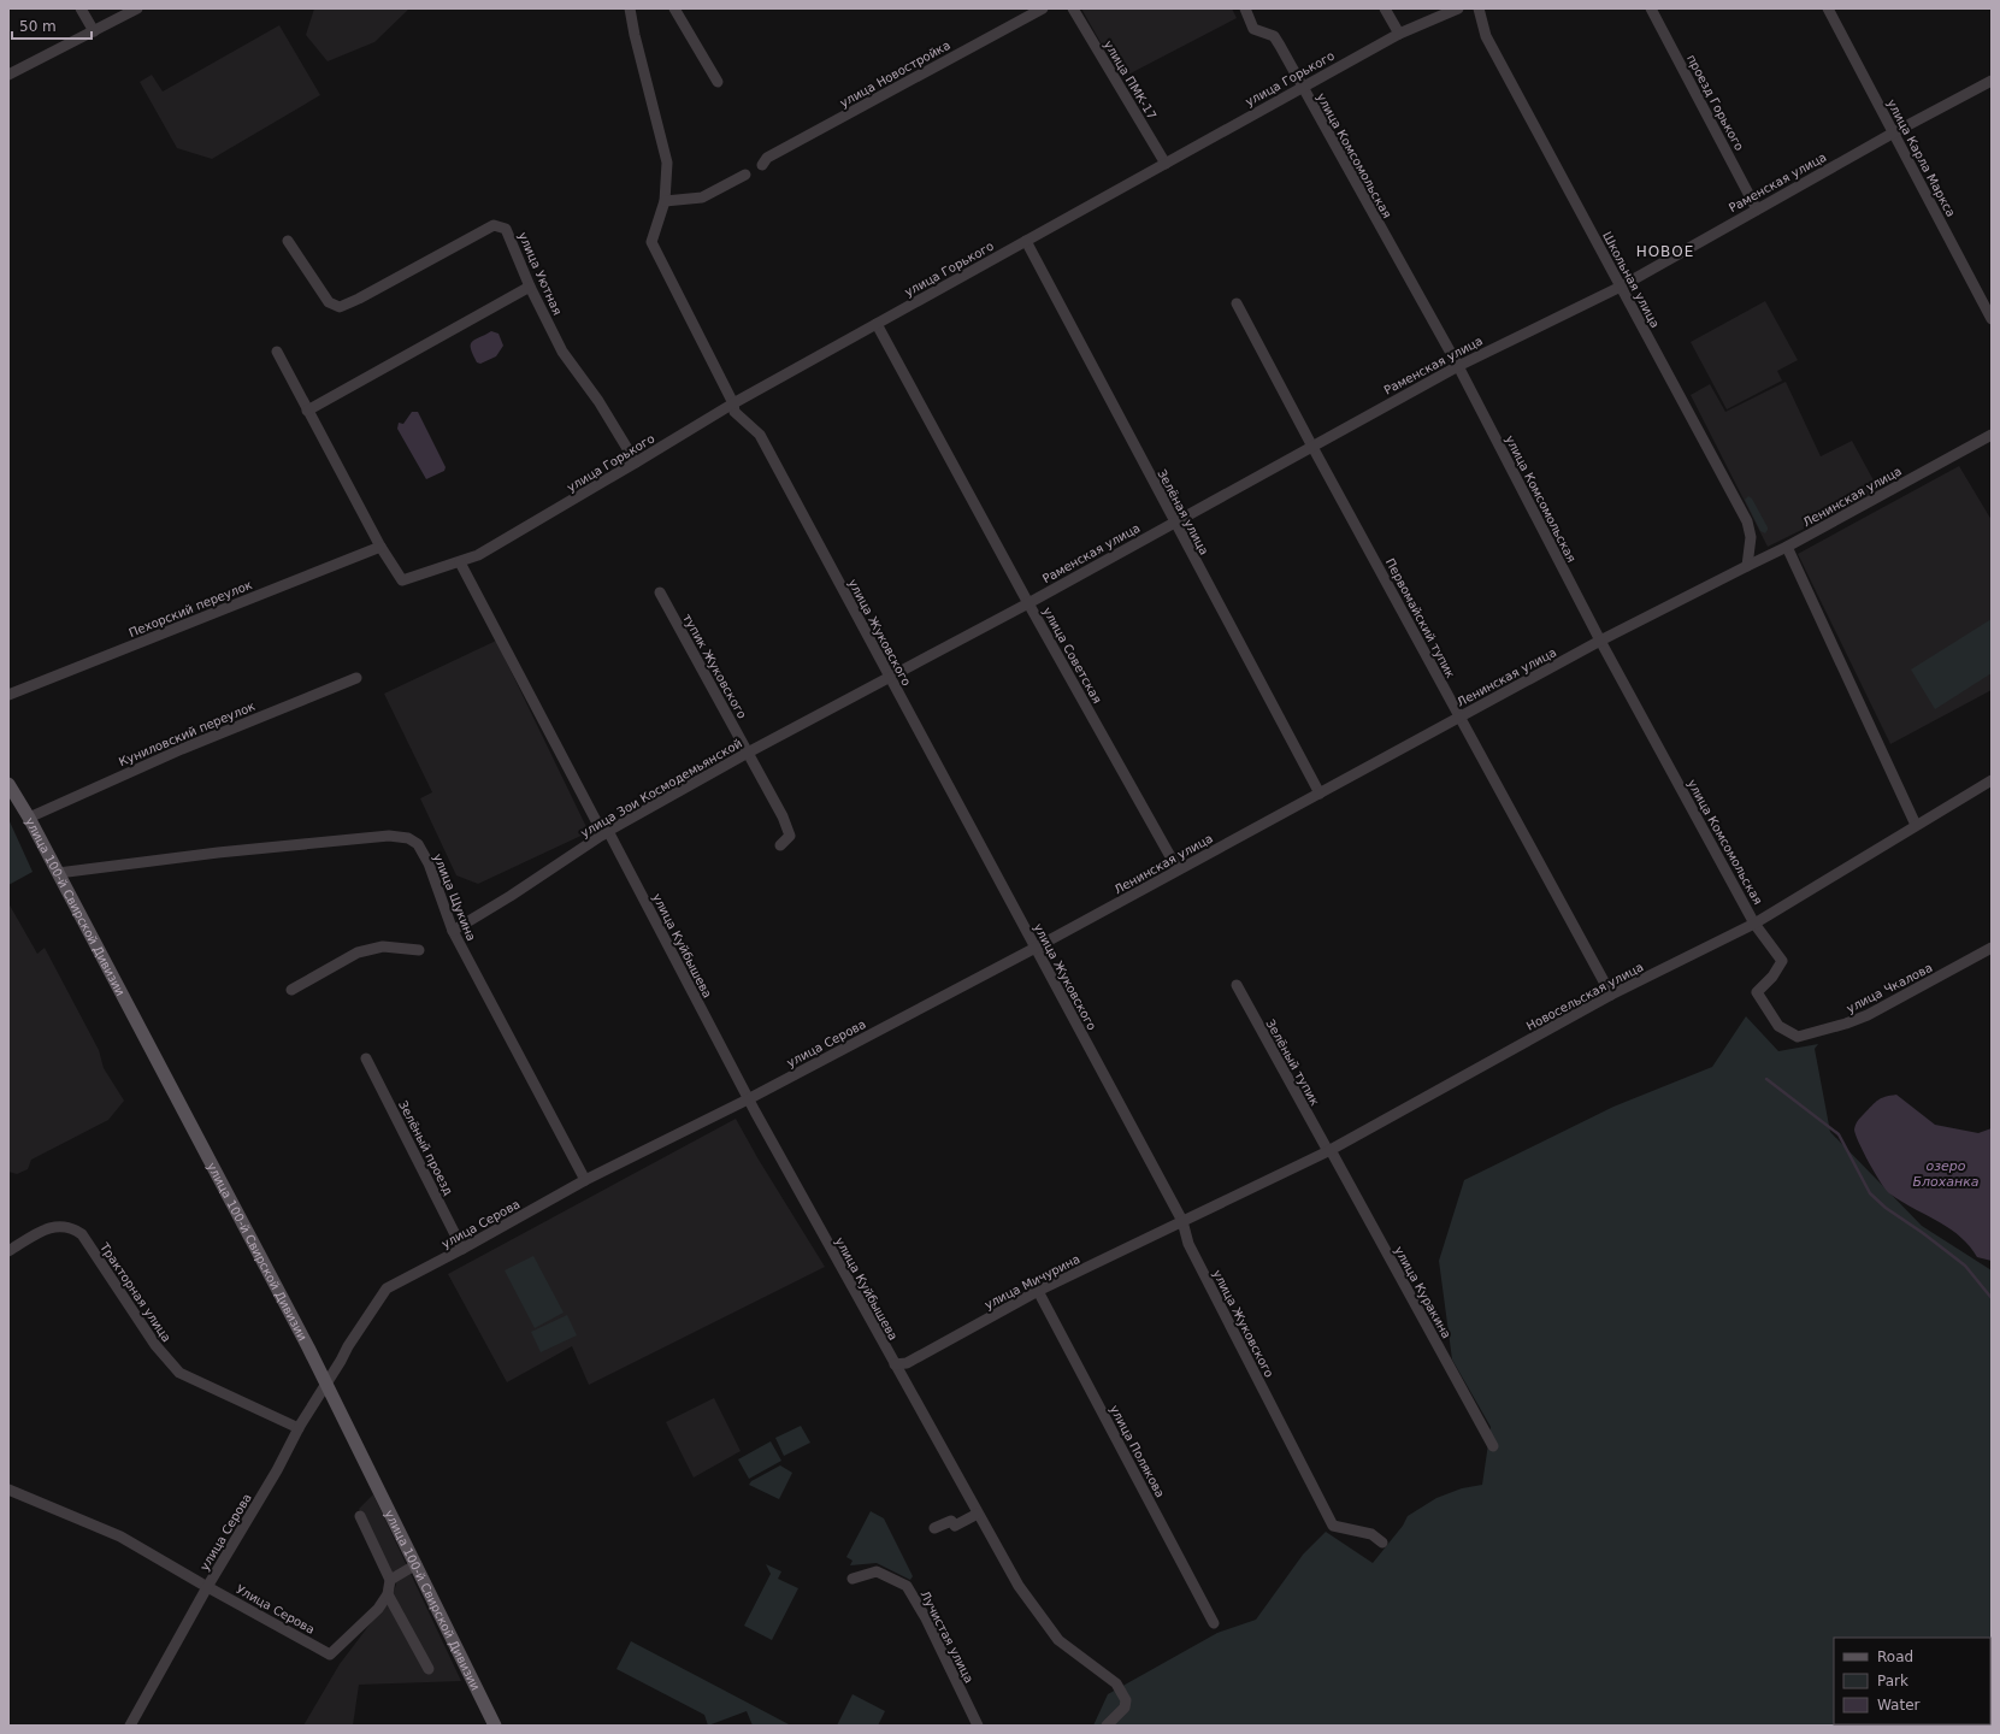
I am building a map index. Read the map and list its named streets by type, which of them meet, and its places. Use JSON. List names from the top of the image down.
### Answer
{
  "streets": {
    "main road": ["улица 100-й Свирской Дивизии"],
    "street": [
      "улица Новостройка",
      "улица Горького",
      "улица ПМК-17",
      "проезд Горького",
      "улица Комсомольская",
      "улица Карла Маркса",
      "Раменская улица",
      "улица Уютная",
      "Школьная улица",
      "Ленинская улица",
      "Зелёная улица",
      "Пехорский переулок",
      "Первомайский тупик",
      "улица Жуковского",
      "улица Советская",
      "тупик Жуковского",
      "Куниловский переулок",
      "улица Зои Космодемьянской",
      "улица Щукина",
      "улица Куйбышева",
      "улица Чкалова",
      "Новосельская улица",
      "улица Серова",
      "Зелёный тупик",
      "Зелёный проезд",
      "улица Мичурина",
      "Тракторная улица",
      "улица Куракина",
      "улица Полякова",
      "Улица Серова",
      "Лучистая улица"
    ]
  },
  "crossings": [
    ["улица Горького", "улица ПМК-17"],
    ["улица Горького", "улица Комсомольская"],
    ["улица Горького", "улица Уютная"],
    ["улица Горького", "Зелёная улица"],
    ["улица Горького", "Пехорский переулок"],
    ["улица Горького", "улица Жуковского"],
    ["улица Горького", "улица Советская"],
    ["проезд Горького", "Раменская улица"],
    ["улица Комсомольская", "Раменская улица"],
    ["улица Комсомольская", "Ленинская улица"],
    ["улица Комсомольская", "улица Чкалова"],
    ["улица Комсомольская", "Новосельская улица"],
    ["улица Карла Маркса", "Раменская улица"],
    ["Раменская улица", "Школьная улица"],
    ["Раменская улица", "Зелёная улица"],
    ["Раменская улица", "Первомайский тупик"],
    ["Раменская улица", "улица Жуковского"],
    ["Раменская улица", "улица Советская"],
    ["Раменская улица", "улица Зои Космодемьянской"],
    ["Школьная улица", "Ленинская улица"],
    ["Ленинская улица", "Зелёная улица"],
    ["Ленинская улица", "Первомайский тупик"],
    ["Ленинская улица", "улица Жуковского"],
    ["Ленинская улица", "улица Советская"],
    ["Ленинская улица", "улица Серова"],
    ["Первомайский тупик", "Новосельская улица"],
    ["улица Жуковского", "улица Зои Космодемьянской"],
    ["улица Жуковского", "Новосельская улица"],
    ["улица Жуковского", "улица Серова"],
    ["улица Жуковского", "улица Мичурина"],
    ["тупик Жуковского", "улица Зои Космодемьянской"],
    ["Куниловский переулок", "улица 100-й Свирской Дивизии"],
    ["улица Зои Космодемьянской", "улица Щукина"],
    ["улица Зои Космодемьянской", "улица Куйбышева"],
    ["улица Щукина", "улица 100-й Свирской Дивизии"],
    ["улица Щукина", "улица Серова"],
    ["улица 100-й Свирской Дивизии", "улица Серова"],
    ["улица Куйбышева", "улица Серова"],
    ["улица Куйбышева", "улица Мичурина"],
    ["улица Чкалова", "Новосельская улица"],
    ["Новосельская улица", "Зелёный тупик"],
    ["Новосельская улица", "улица Мичурина"],
    ["Новосельская улица", "улица Куракина"],
    ["улица Серова", "Зелёный проезд"],
    ["улица Серова", "Тракторная улица"],
    ["улица Серова", "Улица Серова"],
    ["Зелёный тупик", "улица Куракина"],
    ["улица Мичурина", "улица Полякова"]
  ],
  "districts": ["НОВОЕ"],
  "water": ["озеро Блоханка"],
  "legend": ["Road", "Park", "Water"],
  "scale_bar": "50 m"
}
